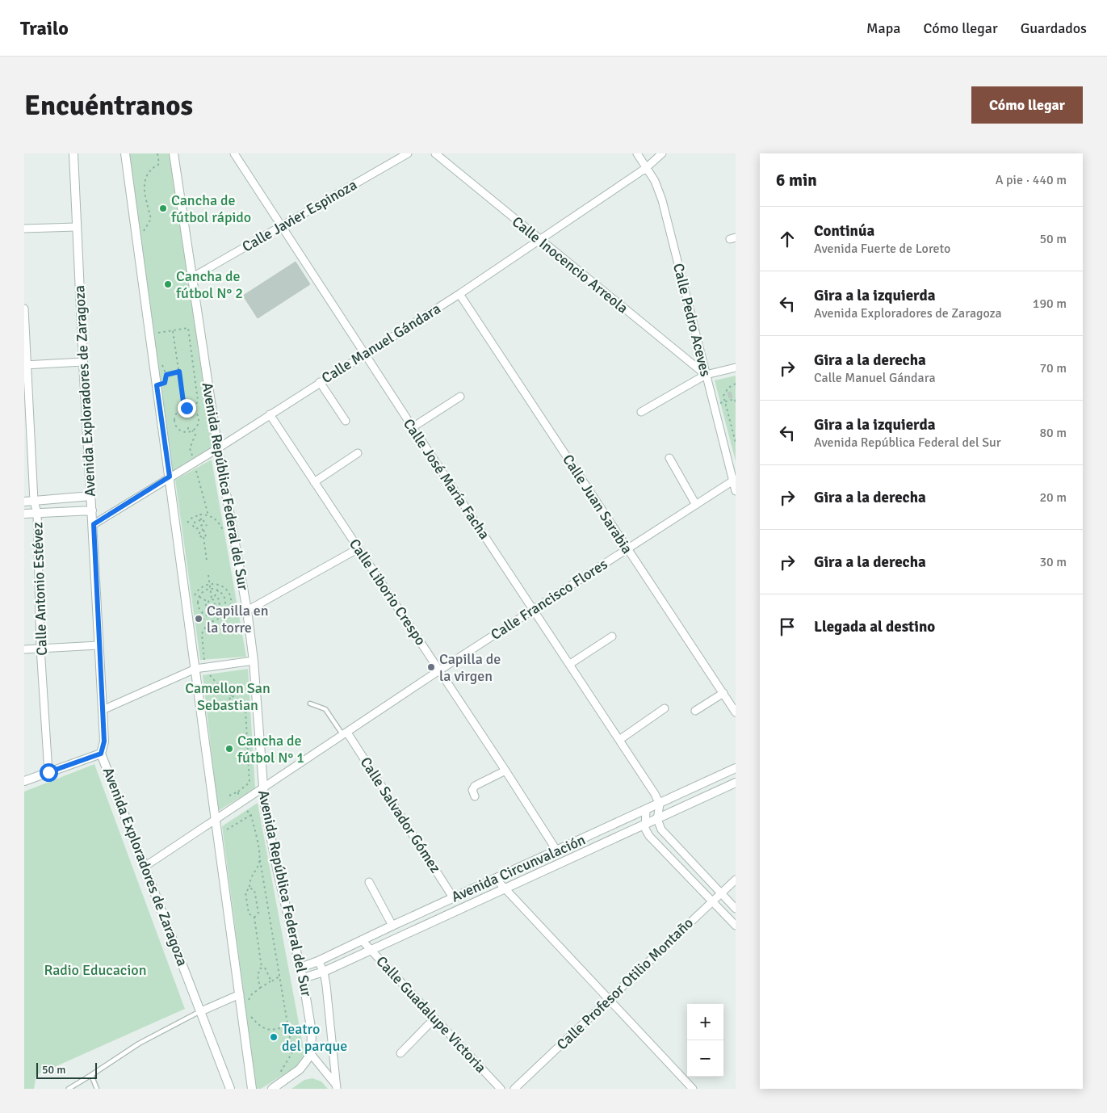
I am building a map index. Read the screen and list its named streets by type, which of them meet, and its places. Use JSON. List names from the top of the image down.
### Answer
{
  "streets": {
    "street": [
      "Calle Javier Espinoza",
      "Calle Inocencio Arreola",
      "Calle Pedro Aceves",
      "Calle Manuel Gándara",
      "Avenida Exploradores de Zaragoza",
      "Calle José María Facha",
      "Avenida República Federal del Sur",
      "Calle Juan Sarabia",
      "Calle Antonio Estévez",
      "Calle Liborio Crespo",
      "Calle Francisco Flores",
      "Calle Salvador Gómez",
      "Avenida Circunvalación",
      "Calle Profesor Otilio Montaño",
      "Calle Guadalupe Victoria"
    ]
  },
  "crossings": [
    ["Calle Javier Espinoza", "Calle José María Facha"],
    ["Calle Javier Espinoza", "Avenida República Federal del Sur"],
    ["Calle Inocencio Arreola", "Calle Pedro Aceves"],
    ["Calle Inocencio Arreola", "Calle Manuel Gándara"],
    ["Calle Pedro Aceves", "Calle Manuel Gándara"],
    ["Calle Pedro Aceves", "Calle Francisco Flores"],
    ["Calle Manuel Gándara", "Avenida Exploradores de Zaragoza"],
    ["Calle Manuel Gándara", "Calle José María Facha"],
    ["Calle Manuel Gándara", "Avenida República Federal del Sur"],
    ["Calle Manuel Gándara", "Calle Juan Sarabia"],
    ["Calle Manuel Gándara", "Calle Liborio Crespo"],
    ["Avenida Exploradores de Zaragoza", "Calle Francisco Flores"],
    ["Calle José María Facha", "Calle Francisco Flores"],
    ["Calle José María Facha", "Avenida Circunvalación"],
    ["Avenida República Federal del Sur", "Calle Francisco Flores"],
    ["Avenida República Federal del Sur", "Avenida Circunvalación"],
    ["Calle Juan Sarabia", "Calle Francisco Flores"],
    ["Calle Liborio Crespo", "Calle Francisco Flores"],
    ["Calle Liborio Crespo", "Avenida Circunvalación"],
    ["Calle Francisco Flores", "Calle Salvador Gómez"],
    ["Calle Salvador Gómez", "Avenida Circunvalación"],
    ["Avenida Circunvalación", "Calle Guadalupe Victoria"]
  ],
  "parks": ["Camellon San Sebastian", "Radio Educacion"],
  "places": [
    "Cancha de fútbol rápido",
    "Cancha de fútbol N° 2",
    "Capilla en la torre",
    "Capilla de la virgen",
    "Cancha de fútbol N° 1",
    "Teatro del parque"
  ],
  "scale_bar": "50 m",
  "page": {
    "header": "Trailo",
    "nav": ["Mapa", "Cómo llegar", "Guardados"],
    "buttons": "Cómo llegar",
    "title": "Encuéntranos",
    "heading": ["6 min", "A pie · 440 m"],
    "list": [
      ["Continúa", "Avenida Fuerte de Loreto", "50 m"],
      ["Gira a la izquierda", "Avenida Exploradores de Zaragoza", "190 m"],
      ["Gira a la derecha", "Calle Manuel Gándara", "70 m"],
      ["Gira a la izquierda", "Avenida República Federal del Sur", "80 m"],
      ["Gira a la derecha", "20 m"],
      ["Gira a la derecha", "30 m"],
      "Llegada al destino"
    ],
    "map_buttons": ["+", "−"],
    "scale": "50 m"
  }
}
